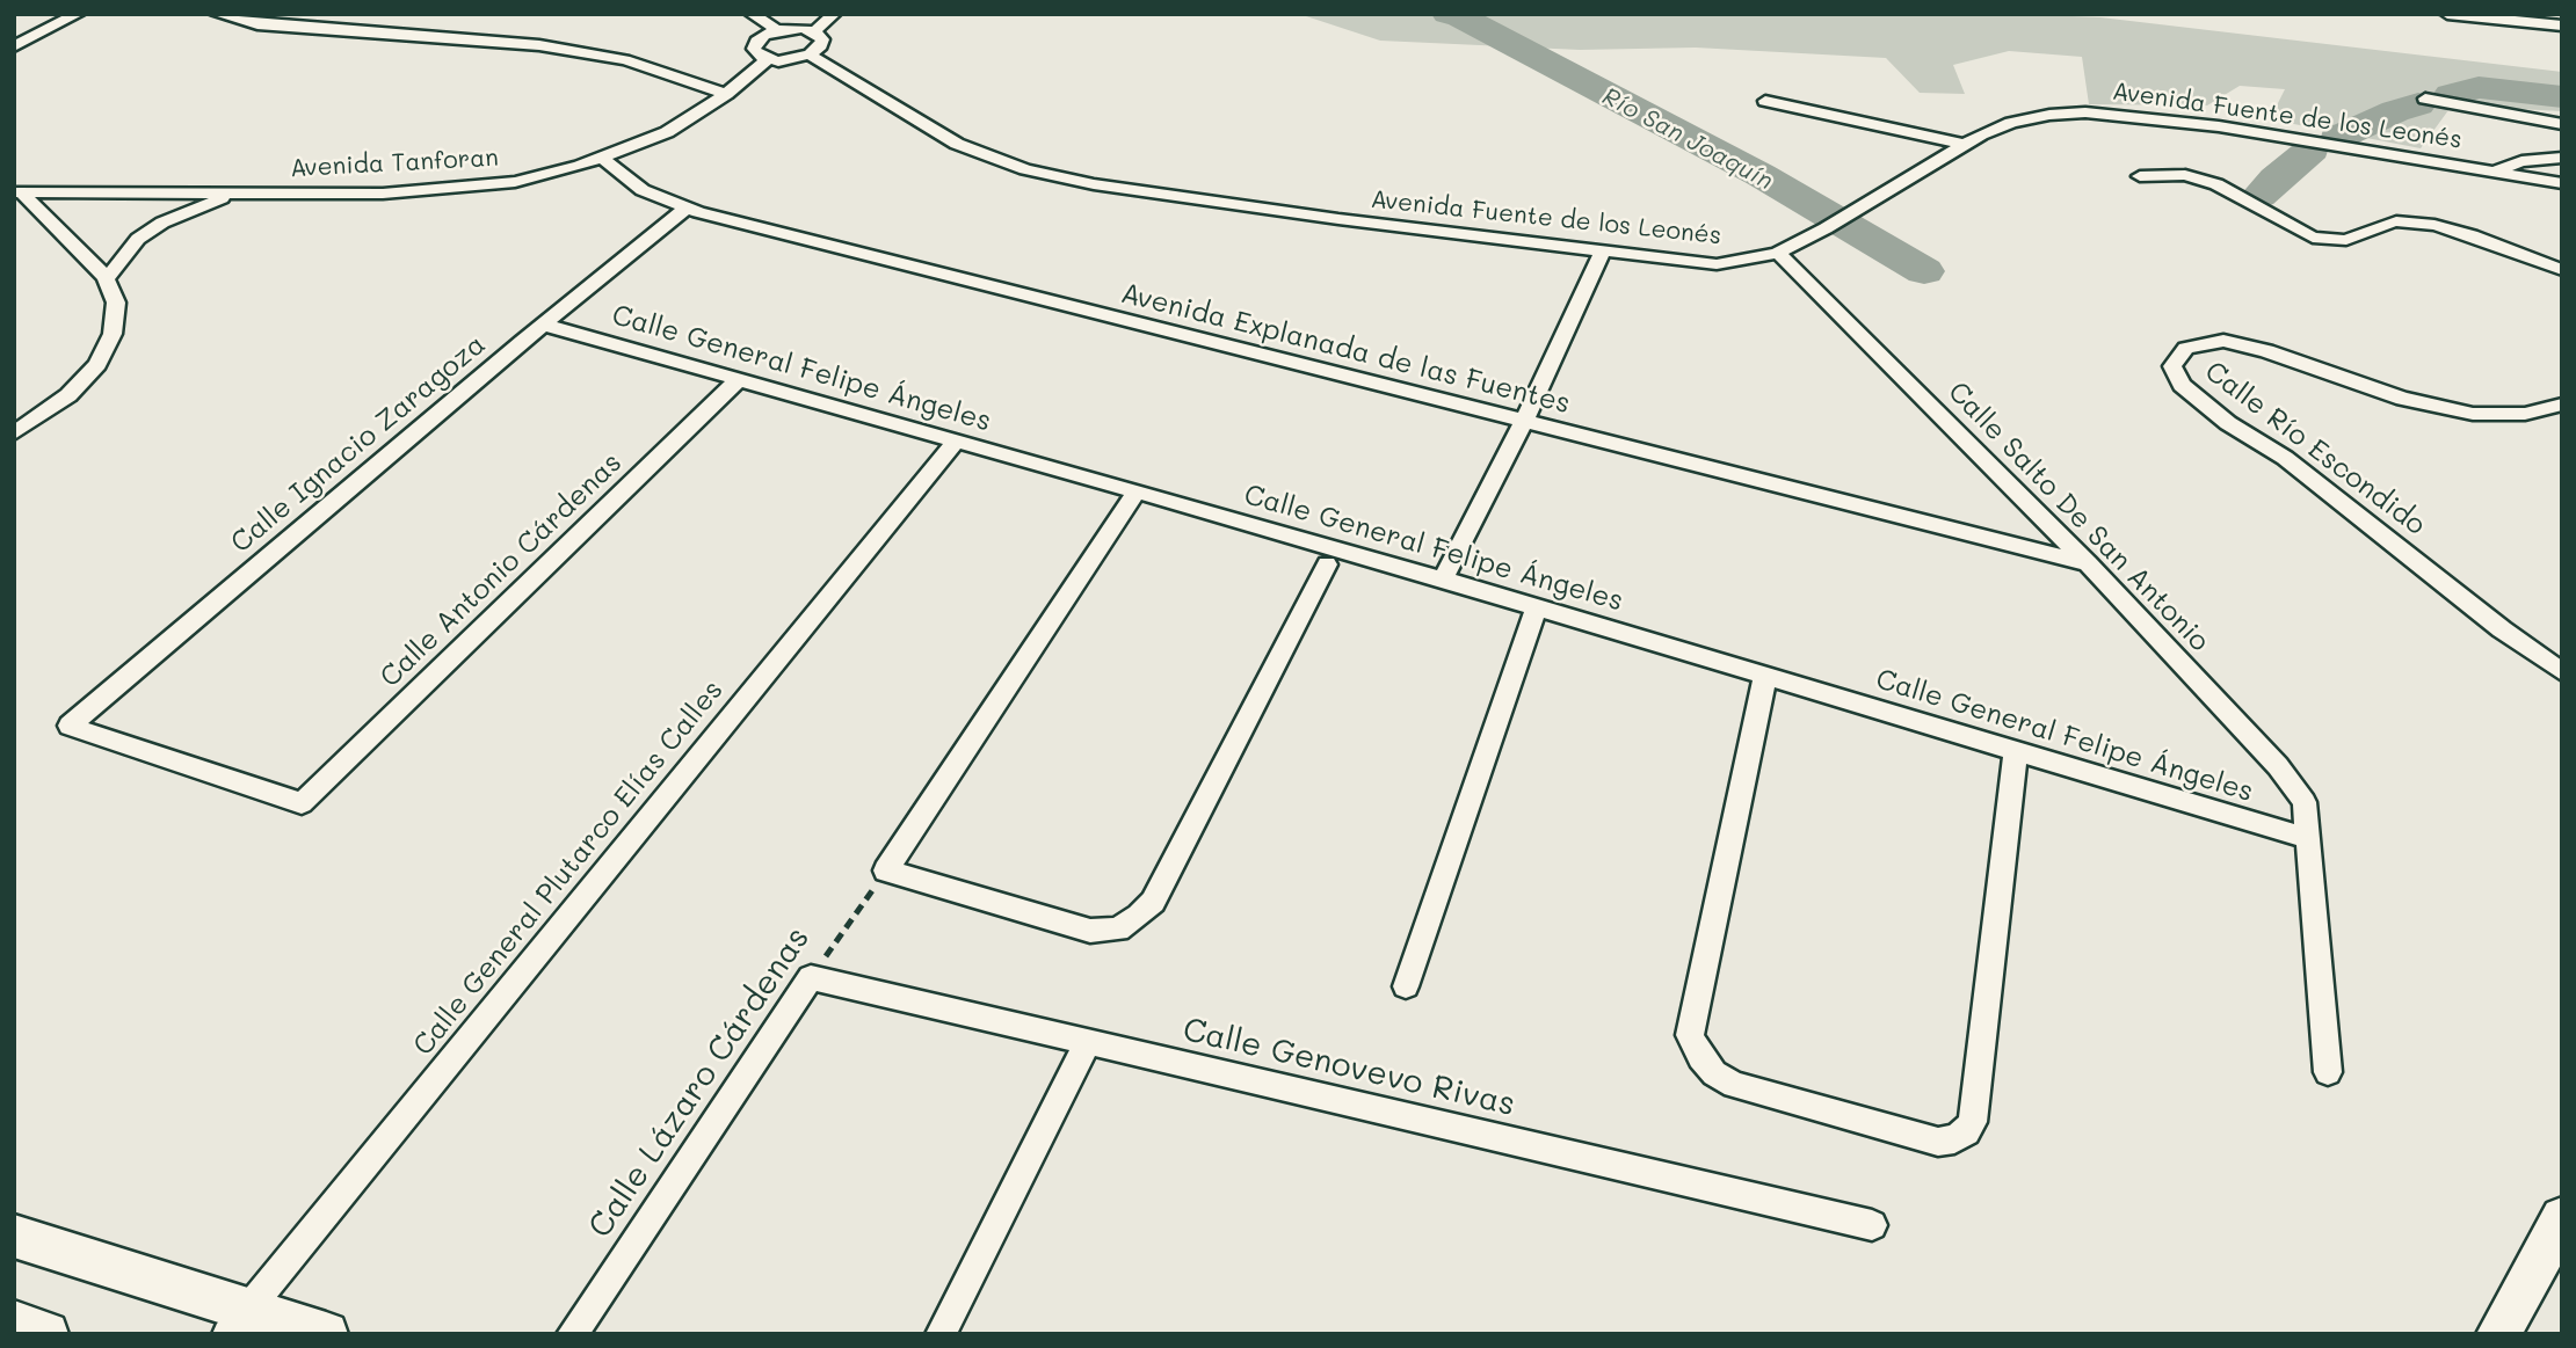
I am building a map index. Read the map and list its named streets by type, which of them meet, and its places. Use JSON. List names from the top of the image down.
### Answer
{
  "streets": {
    "street": [
      "Avenida Fuente de los Leonés",
      "Avenida Tanforan",
      "Avenida Explanada de las Fuentes",
      "Calle General Felipe Ángeles",
      "Calle Ignacio Zaragoza",
      "Calle Río Escondido",
      "Calle Salto De San Antonio",
      "Calle Antonio Cárdenas",
      "Calle General Plutarco Elías Calles",
      "Calle Genovevo Rivas",
      "Calle Lázaro Cárdenas"
    ]
  },
  "crossings": [
    ["Avenida Fuente de los Leonés", "Calle Salto De San Antonio"],
    ["Avenida Tanforan", "Avenida Explanada de las Fuentes"],
    ["Avenida Explanada de las Fuentes", "Calle Ignacio Zaragoza"],
    ["Avenida Explanada de las Fuentes", "Calle Salto De San Antonio"],
    ["Calle General Felipe Ángeles", "Calle Ignacio Zaragoza"],
    ["Calle General Felipe Ángeles", "Calle Salto De San Antonio"],
    ["Calle General Felipe Ángeles", "Calle Antonio Cárdenas"],
    ["Calle General Felipe Ángeles", "Calle General Plutarco Elías Calles"],
    ["Calle Ignacio Zaragoza", "Calle Antonio Cárdenas"],
    ["Calle Genovevo Rivas", "Calle Lázaro Cárdenas"]
  ],
  "water": ["Río San Joaquín"]
}
